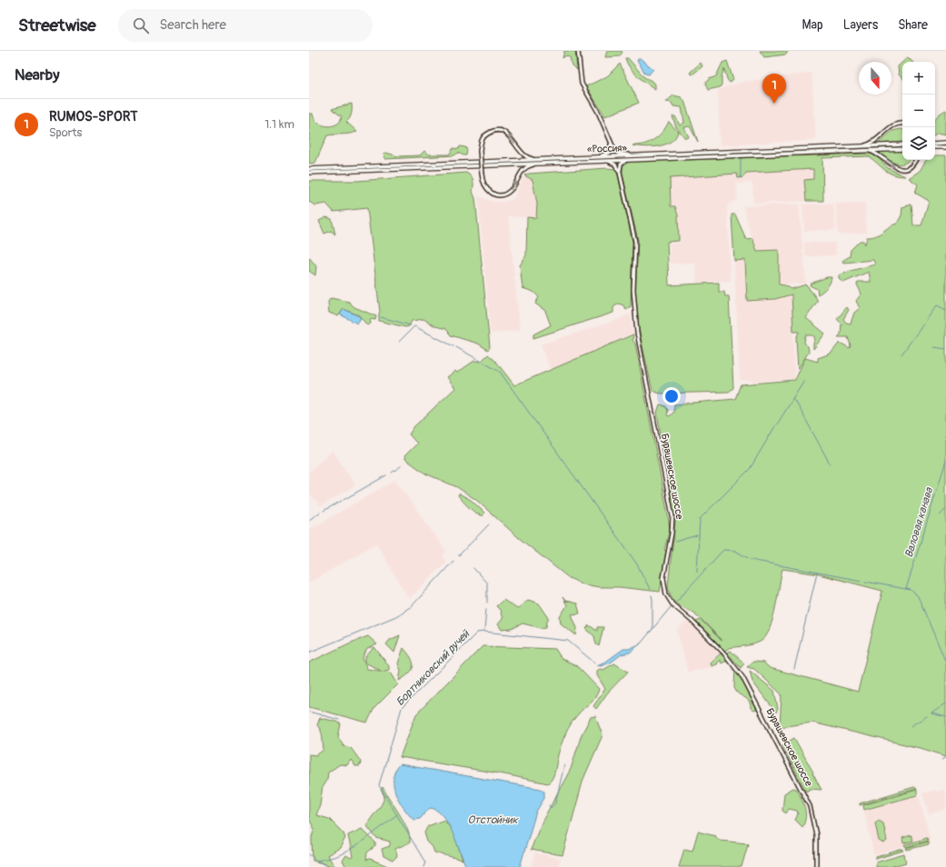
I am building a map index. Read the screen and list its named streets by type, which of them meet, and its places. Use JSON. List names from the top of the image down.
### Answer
{
  "streets": {
    "highway": ["«Россия»"],
    "main road": ["Бурашевское шоссе"]
  },
  "water": ["Валовая канава", "Бортниковский ручей", "Отстойник"],
  "north": "bottom",
  "page": {
    "header": "Streetwise",
    "search": "Search here",
    "nav": ["Map", "Layers", "Share"],
    "heading": "Nearby",
    "map_buttons": ["+", "−"],
    "pins": "1",
    "list": [
      {
        "mark": "1",
        "name": "RUMOS-SPORT",
        "note": "Sports",
        "value": "1.1 km"
      }
    ]
  }
}
